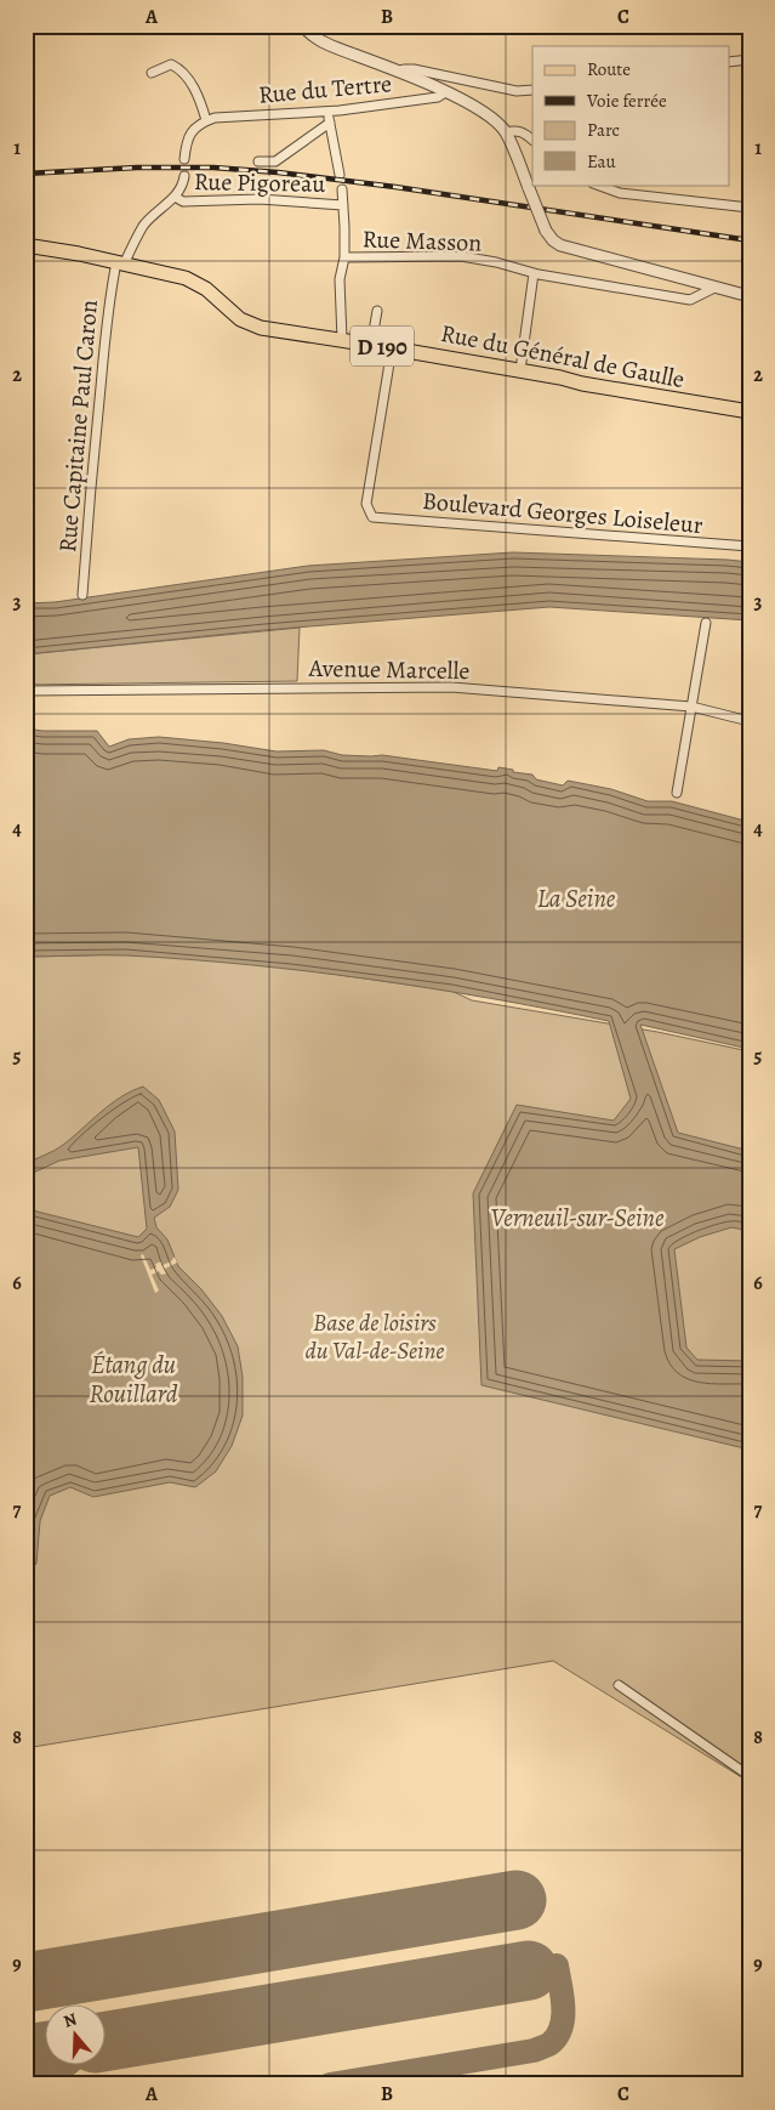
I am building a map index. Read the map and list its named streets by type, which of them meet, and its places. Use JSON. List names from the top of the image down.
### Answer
{
  "streets": {
    "main road": ["D 190", "Rue du Général de Gaulle"],
    "street": [
      "Rue du Tertre",
      "Rue Pigoreau",
      "Rue Masson",
      "Rue Capitaine Paul Caron",
      "Boulevard Georges Loiseleur",
      "Avenue Marcelle"
    ]
  },
  "crossings": [
    ["Rue du Général de Gaulle", "Rue Capitaine Paul Caron"],
    ["Rue du Général de Gaulle", "Boulevard Georges Loiseleur"]
  ],
  "water": ["La Seine", "Verneuil-sur-Seine", "Étang du Rouillard"],
  "parks": ["Base de loisirs du Val-de-Seine"],
  "legend": [
    "Route",
    "Voie ferrée",
    "Parc",
    "Eau"
  ],
  "north": "top",
  "grid": {
    "columns": ["A", "B", "C"],
    "rows": [
      "1",
      "2",
      "3",
      "4",
      "5",
      "6",
      "7",
      "8",
      "9"
    ]
  }
}
